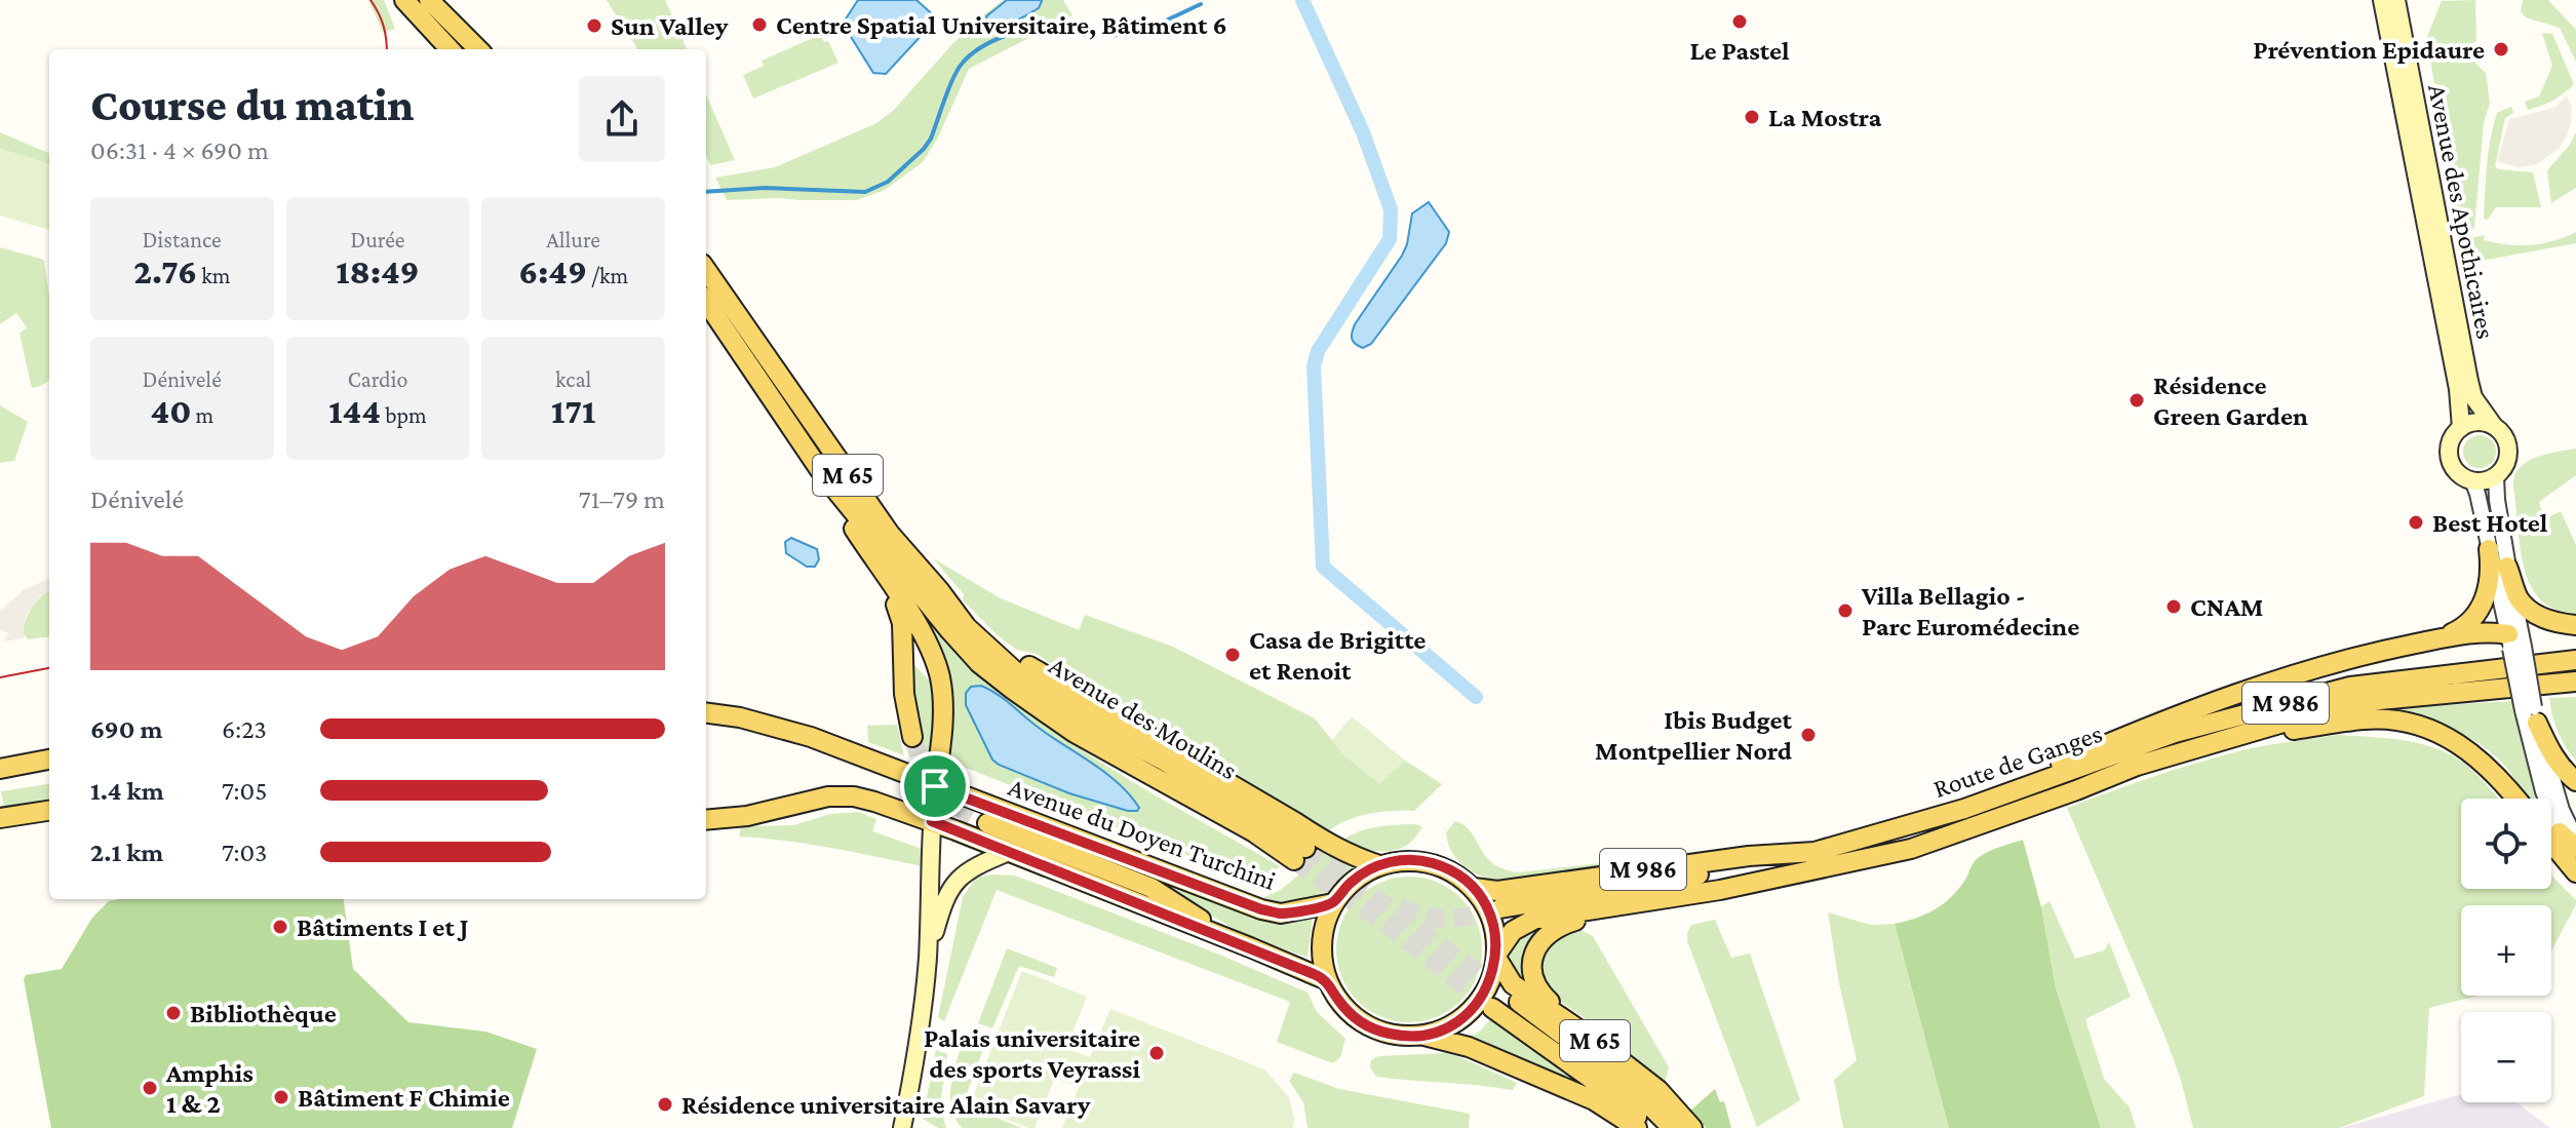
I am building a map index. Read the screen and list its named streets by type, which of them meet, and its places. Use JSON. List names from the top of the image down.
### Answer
{
  "streets": {
    "main road": [
      "Avenue des Apothicaires",
      "M 65",
      "M 986",
      "Avenue des Moulins",
      "Route de Ganges",
      "Avenue du Doyen Turchini"
    ]
  },
  "crossings": [
    ["M 65", "Route de Ganges"],
    ["M 65", "Avenue du Doyen Turchini"],
    ["M 986", "Route de Ganges"],
    ["Avenue des Moulins", "Avenue du Doyen Turchini"],
    ["Route de Ganges", "Avenue du Doyen Turchini"]
  ],
  "places": [
    "Le Pastel",
    "Centre Spatial Universitaire, Bâtiment 6",
    "Sun Valley",
    "Prévention Epidaure",
    "La Mostra",
    "Résidence Green Garden",
    "Best Hotel",
    "CNAM",
    "Villa Bellagio - Parc Euromédecine",
    "Casa de Brigitte et Renoit",
    "Ibis Budget Montpellier Nord",
    "Bâtiments I et J",
    "Bibliothèque",
    "Palais universitaire des sports Veyrassi",
    "Amphis 1 & 2",
    "Bâtiment F Chimie",
    "Résidence universitaire Alain Savary"
  ],
  "page": {
    "heading": ["Course du matin", "06:31 · 4 × 690 m"],
    "stats": [
      ["Distance", "2.76 km"],
      ["Durée", "18:49"],
      ["Allure", "6:49 /km"],
      ["Dénivelé", "40 m"],
      ["Cardio", "144 bpm"],
      ["kcal", "171"]
    ],
    "chart": ["Dénivelé", "71–79 m"],
    "list": [
      {
        "name": "690 m",
        "note": "6:23"
      },
      {
        "name": "1.4 km",
        "note": "7:05"
      },
      {
        "name": "2.1 km",
        "note": "7:03"
      }
    ],
    "map_buttons": ["+", "−"]
  }
}
